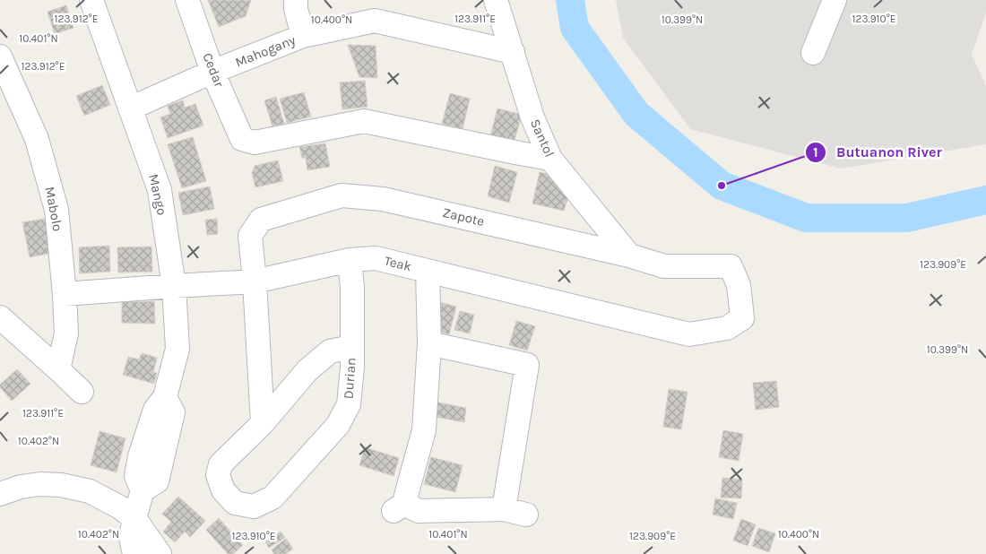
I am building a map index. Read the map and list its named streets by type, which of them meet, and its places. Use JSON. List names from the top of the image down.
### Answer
{
  "streets": {
    "street": [
      "Mahogany",
      "Cedar",
      "Santol",
      "Mango",
      "Mabolo",
      "Zapote",
      "Teak",
      "Durian"
    ]
  },
  "crossings": [
    ["Mahogany", "Cedar"],
    ["Mahogany", "Santol"],
    ["Mahogany", "Mango"],
    ["Cedar", "Santol"],
    ["Santol", "Zapote"],
    ["Mango", "Teak"],
    ["Mabolo", "Teak"],
    ["Zapote", "Teak"],
    ["Zapote", "Durian"],
    ["Teak", "Durian"]
  ],
  "places": ["Butuanon River"],
  "coordinates": [
    "123.912°E",
    "123.911°E",
    "123.910°E",
    "10.400°N",
    "10.399°N",
    "10.401°N",
    "123.909°E",
    "10.402°N"
  ]
}
